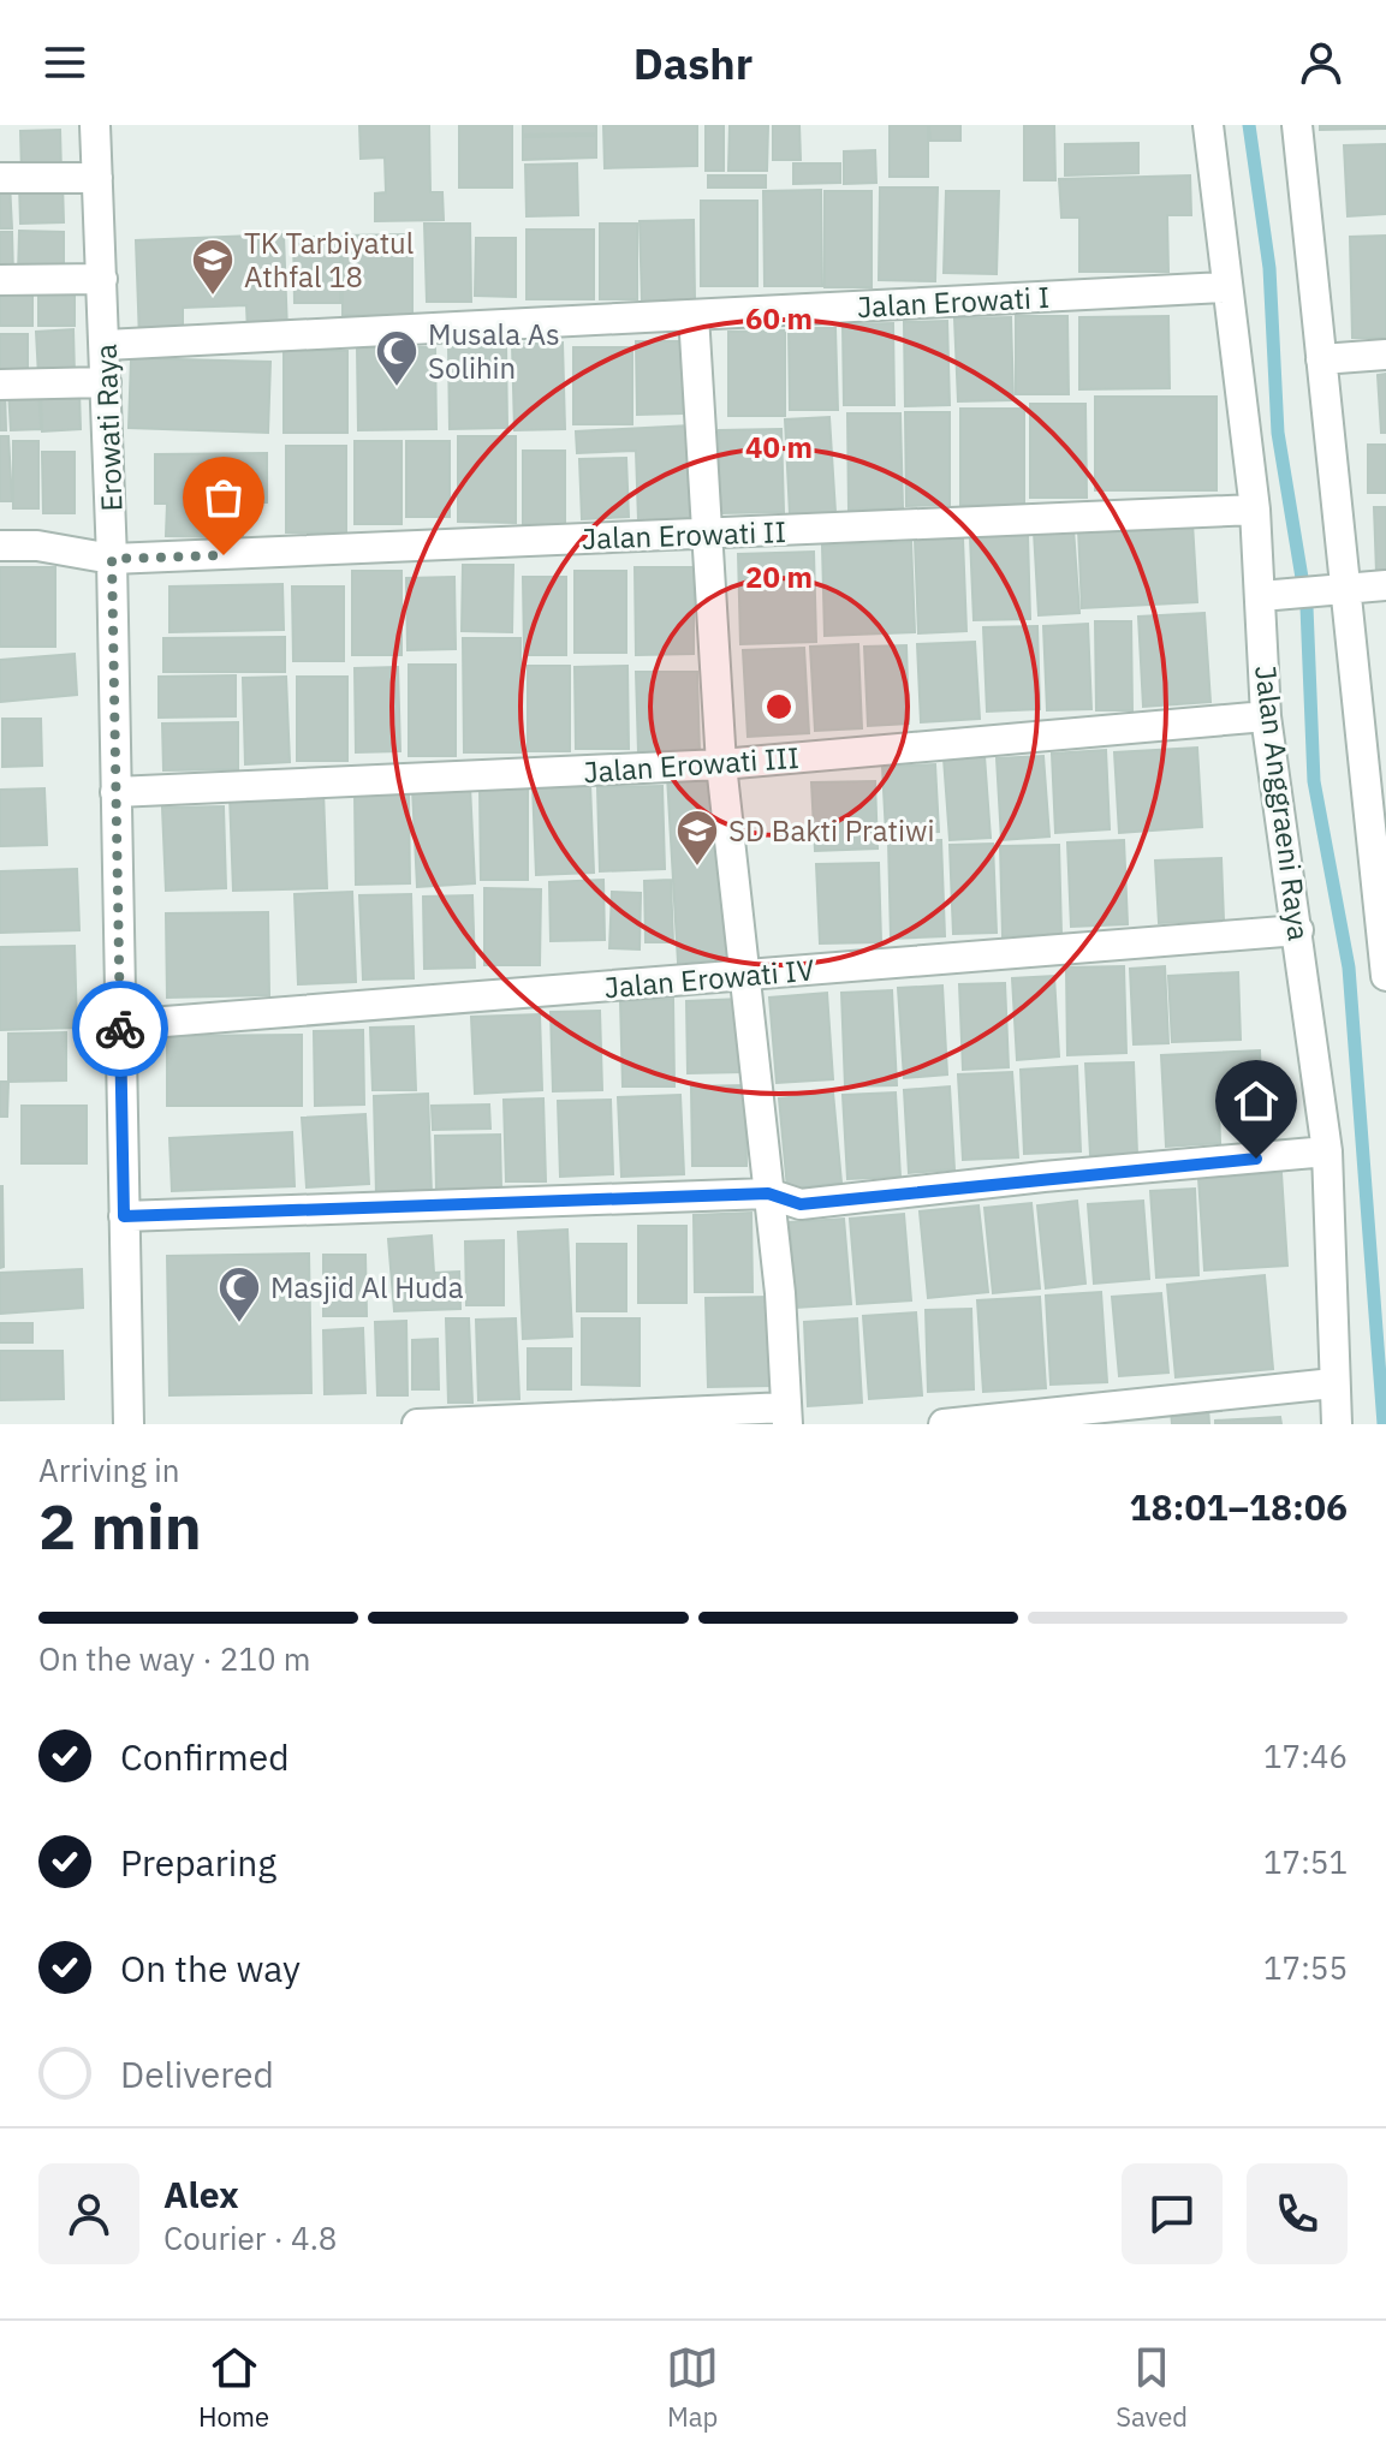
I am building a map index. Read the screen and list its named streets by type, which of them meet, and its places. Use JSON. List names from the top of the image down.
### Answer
{
  "streets": {
    "street": [
      "Jalan Erowati I",
      "Erowati Raya",
      "Jalan Erowati II",
      "Jalan Erowati III",
      "Jalan Anggraeni Raya",
      "Jalan Erowati IV"
    ]
  },
  "crossings": [
    ["Jalan Erowati I", "Erowati Raya"],
    ["Jalan Erowati I", "Jalan Anggraeni Raya"],
    ["Erowati Raya", "Jalan Erowati II"],
    ["Erowati Raya", "Jalan Erowati III"],
    ["Erowati Raya", "Jalan Erowati IV"],
    ["Jalan Erowati II", "Jalan Anggraeni Raya"],
    ["Jalan Erowati III", "Jalan Anggraeni Raya"],
    ["Jalan Anggraeni Raya", "Jalan Erowati IV"]
  ],
  "places": {
    "school or university": ["TK Tarbiyatul Athfal 18", "SD Bakti Pratiwi"],
    "mosque": ["Musala As Solihin", "Masjid Al Huda"]
  },
  "page": {
    "header": "Dashr",
    "heading": ["2 min", "Arriving in", "18:01–18:06"],
    "panel": ["Alex", "Courier · 4.8"],
    "bar": "On the way · 210 m",
    "list": [
      ["Confirmed", "17:46"],
      ["Preparing", "17:51"],
      ["On the way", "17:55"],
      "Delivered"
    ],
    "tabs": ["Home", "Map", "Saved"]
  },
  "rings": ["60 m", "40 m", "20 m"]
}
